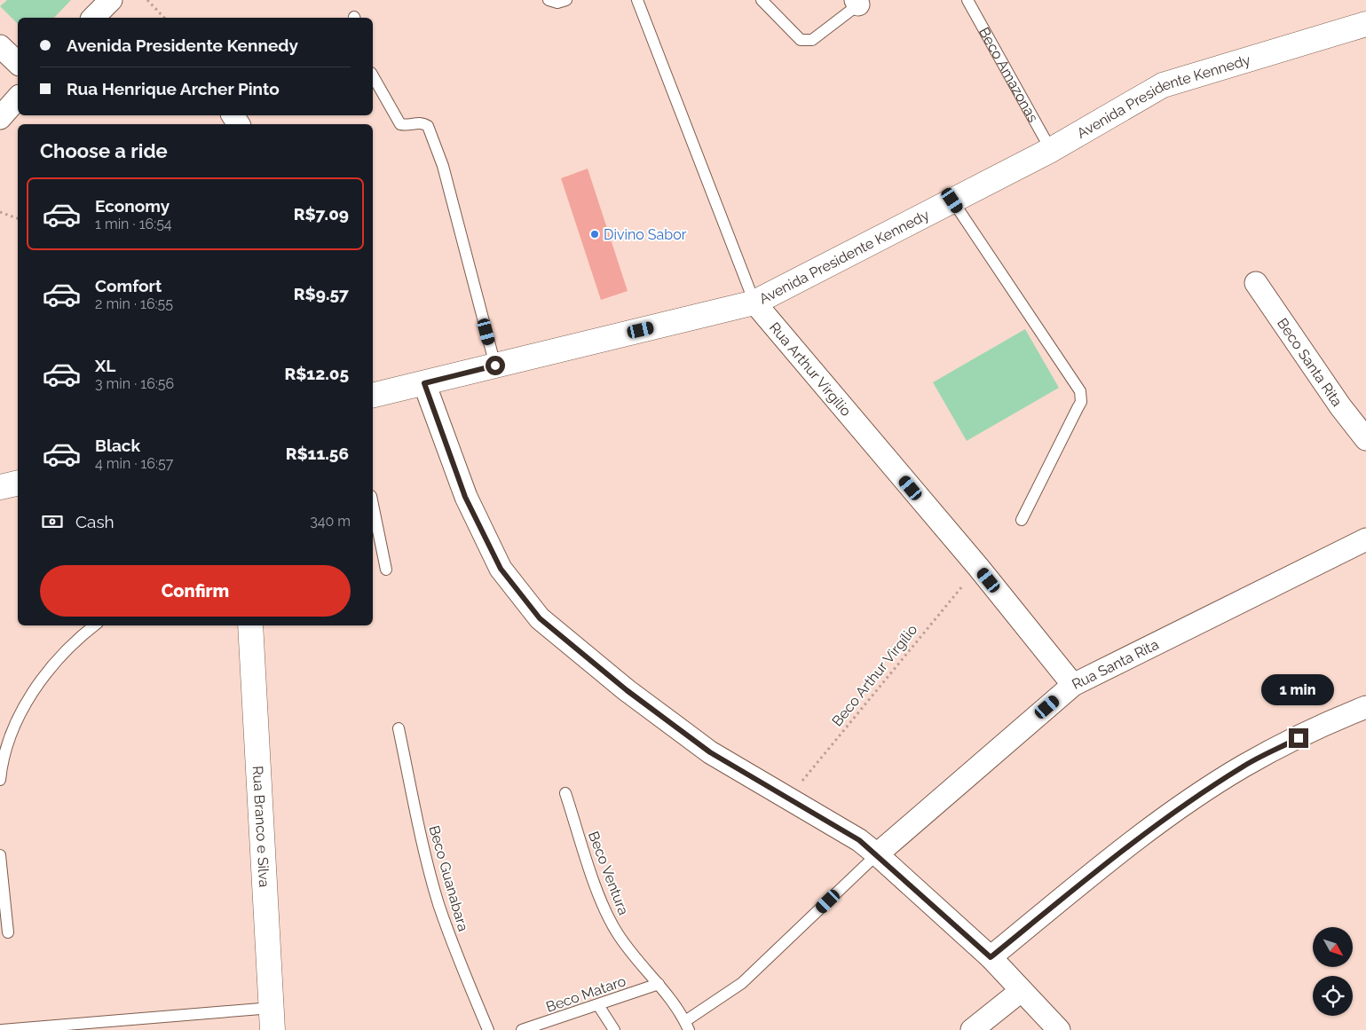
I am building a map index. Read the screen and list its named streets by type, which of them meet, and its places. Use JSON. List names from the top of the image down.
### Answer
{
  "streets": {
    "street": [
      "Avenida Presidente Kennedy",
      "Beco Santa Rita",
      "Rua Arthur Virgílio",
      "Rua Santa Rita",
      "Rua Branco e Silva"
    ],
    "lane": [
      "Beco Amazonas",
      "Beco Ventura",
      "Beco Guanabara",
      "Beco Mataro"
    ],
    "path": ["Beco Arthur Virgílio"]
  },
  "crossings": [
    ["Beco Amazonas", "Avenida Presidente Kennedy"],
    ["Avenida Presidente Kennedy", "Rua Arthur Virgílio"],
    ["Rua Arthur Virgílio", "Rua Santa Rita"],
    ["Rua Arthur Virgílio", "Beco Arthur Virgílio"],
    ["Rua Santa Rita", "Beco Ventura"],
    ["Beco Ventura", "Beco Mataro"]
  ],
  "places": ["Divino Sabor"],
  "north": "bottom right",
  "page": {
    "banner": ["Avenida Presidente Kennedy", "Rua Henrique Archer Pinto"],
    "heading": "Choose a ride",
    "list": [
      {
        "name": "Economy",
        "note": "1 min · 16:54",
        "value": "R$7.09"
      },
      {
        "name": "Comfort",
        "note": "2 min · 16:55",
        "value": "R$9.57"
      },
      {
        "name": "XL",
        "note": "3 min · 16:56",
        "value": "R$12.05"
      },
      {
        "name": "Black",
        "note": "4 min · 16:57",
        "value": "R$11.56"
      }
    ],
    "pay": ["Cash", "340 m"],
    "buttons": "Confirm",
    "bubble": "1 min"
  }
}
